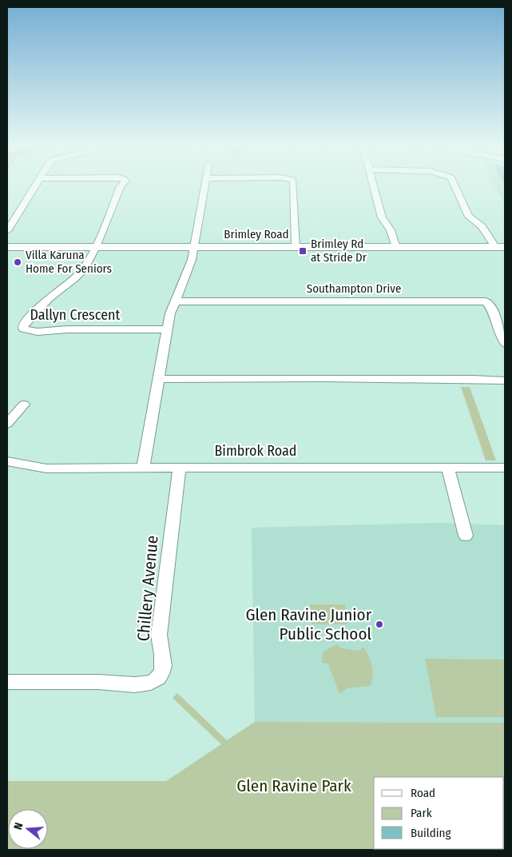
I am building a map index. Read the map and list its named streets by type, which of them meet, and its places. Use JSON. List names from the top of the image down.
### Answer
{
  "streets": {
    "main road": ["Brimley Road"],
    "street": [
      "Southampton Drive",
      "Dallyn Crescent",
      "Bimbrok Road",
      "Chillery Avenue"
    ]
  },
  "crossings": [
    ["Brimley Road", "Dallyn Crescent"],
    ["Bimbrok Road", "Chillery Avenue"]
  ],
  "parks": ["Glen Ravine Park"],
  "places": {
    "transit": ["Brimley Rd at Stride Dr"],
    "other": ["Villa Karuna Home For Seniors", "Glen Ravine Junior Public School"]
  },
  "legend": ["Road", "Park", "Building"],
  "north": "left"
}
